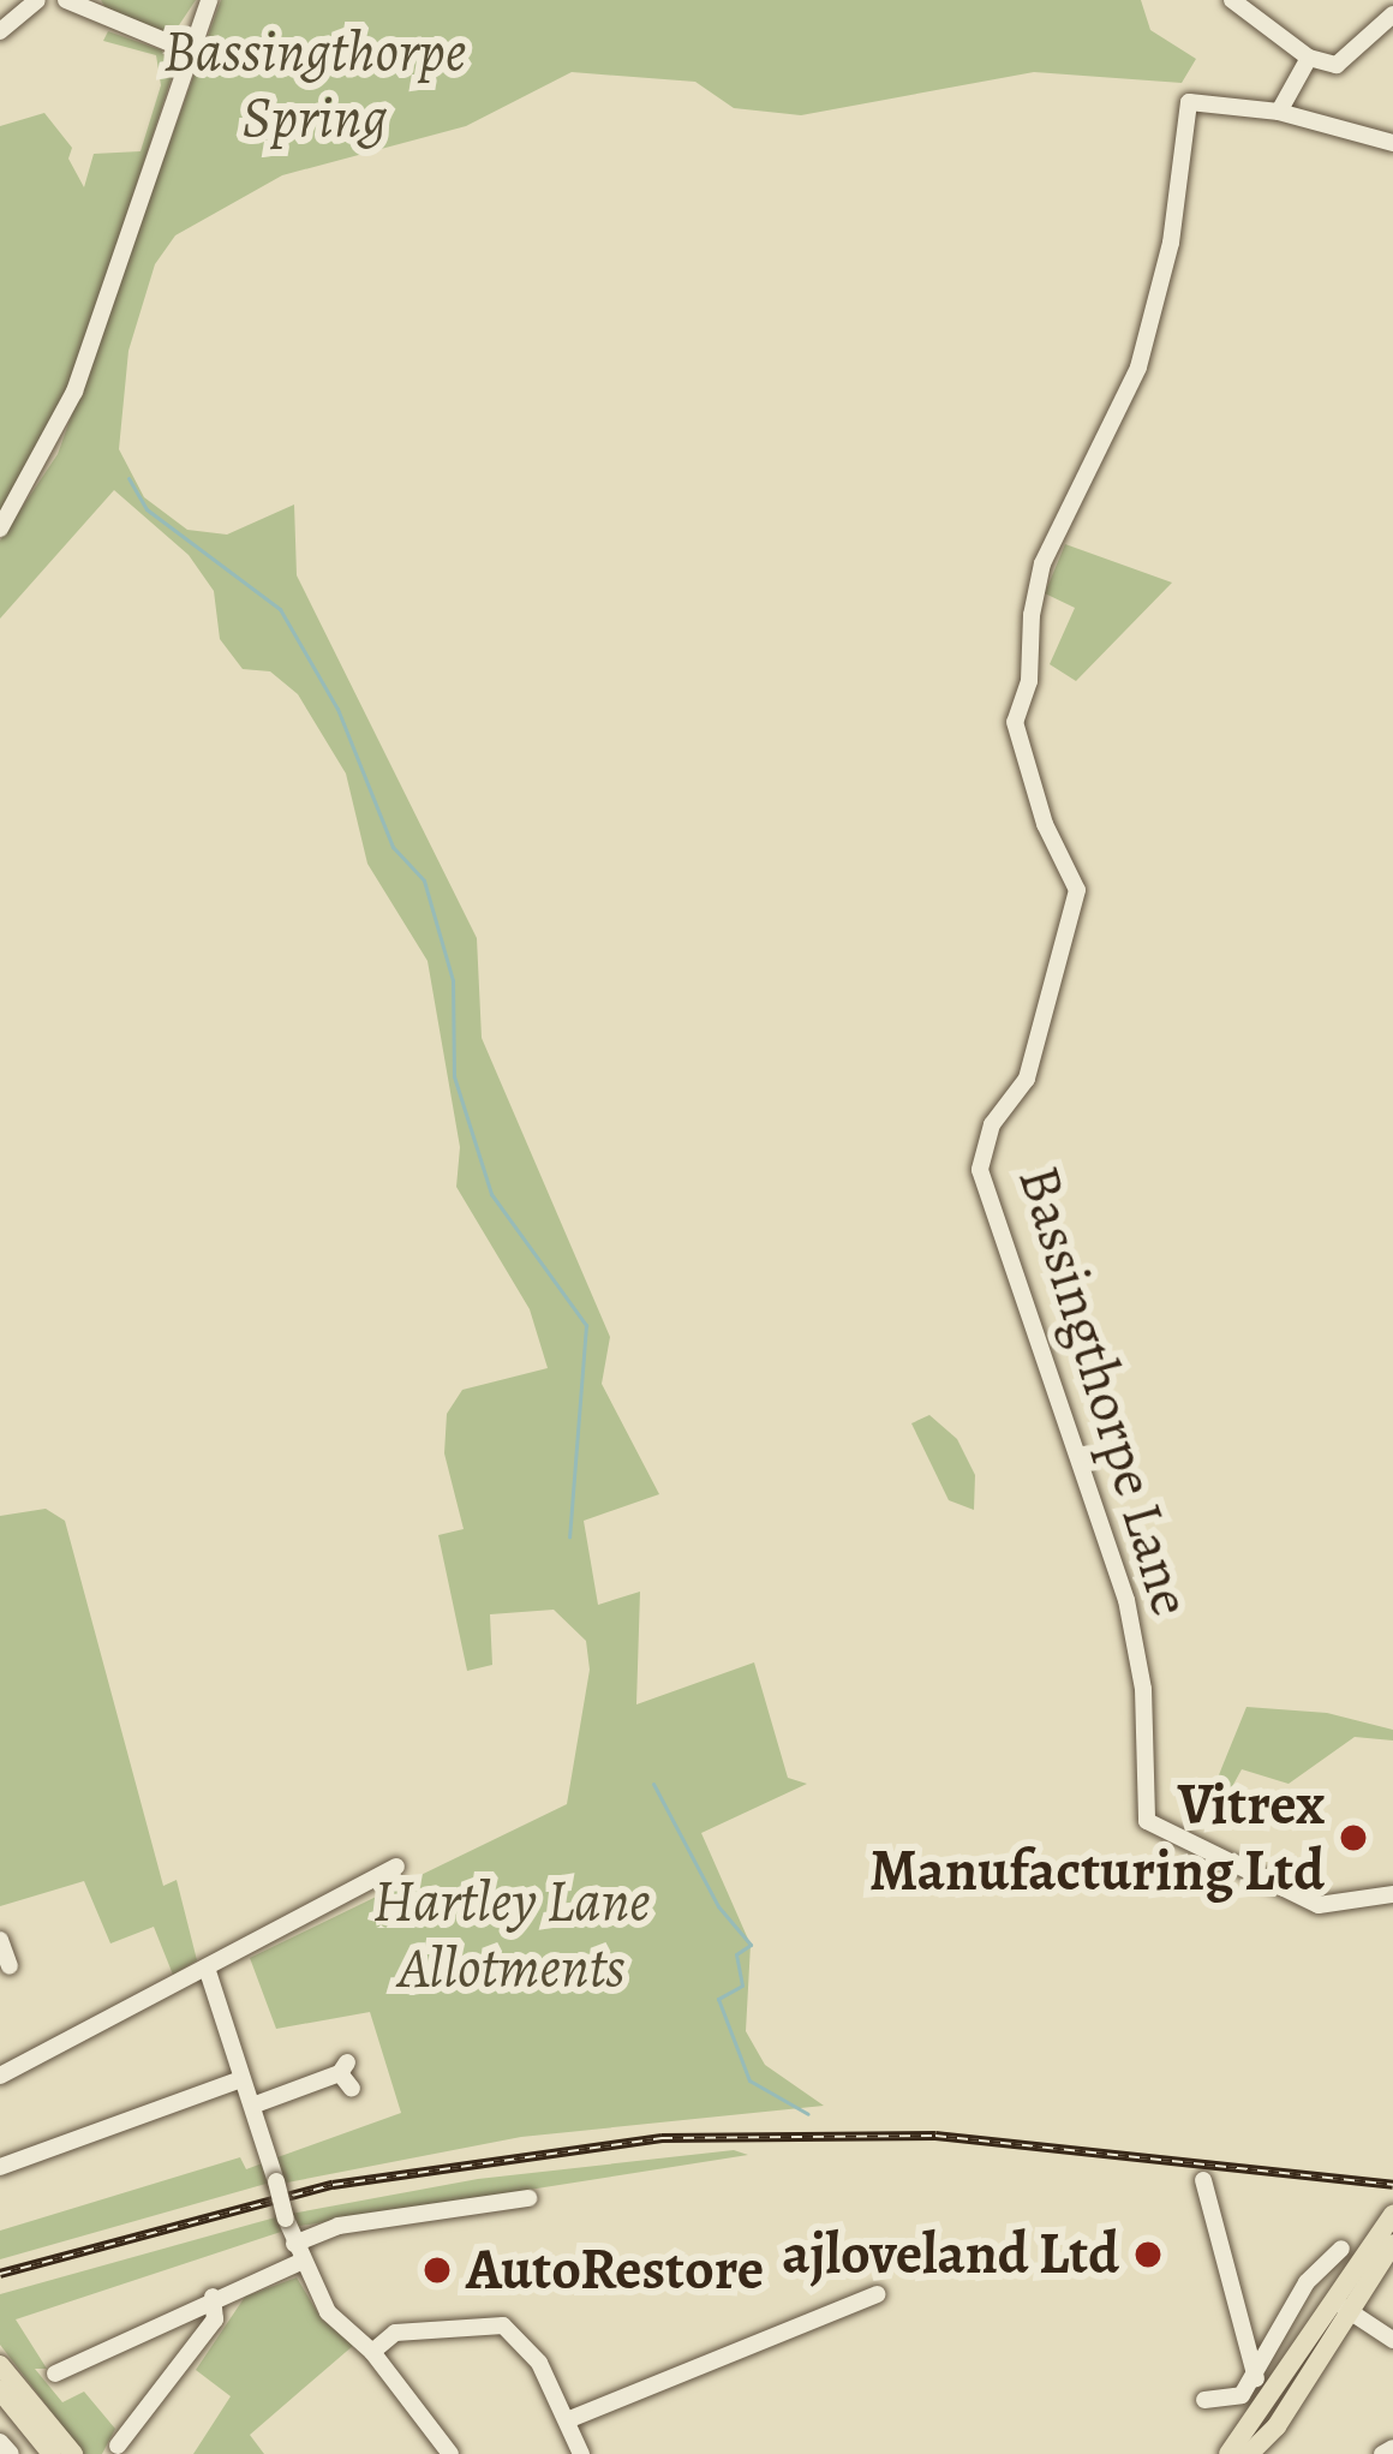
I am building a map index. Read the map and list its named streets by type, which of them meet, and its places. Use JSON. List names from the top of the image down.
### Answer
{
  "streets": {
    "street": ["Bassingthorpe Lane"]
  },
  "parks": ["Bassingthorpe Spring", "Hartley Lane Allotments"],
  "places": ["Vitrex Manufacturing Ltd", "ajloveland Ltd", "AutoRestore"]
}
